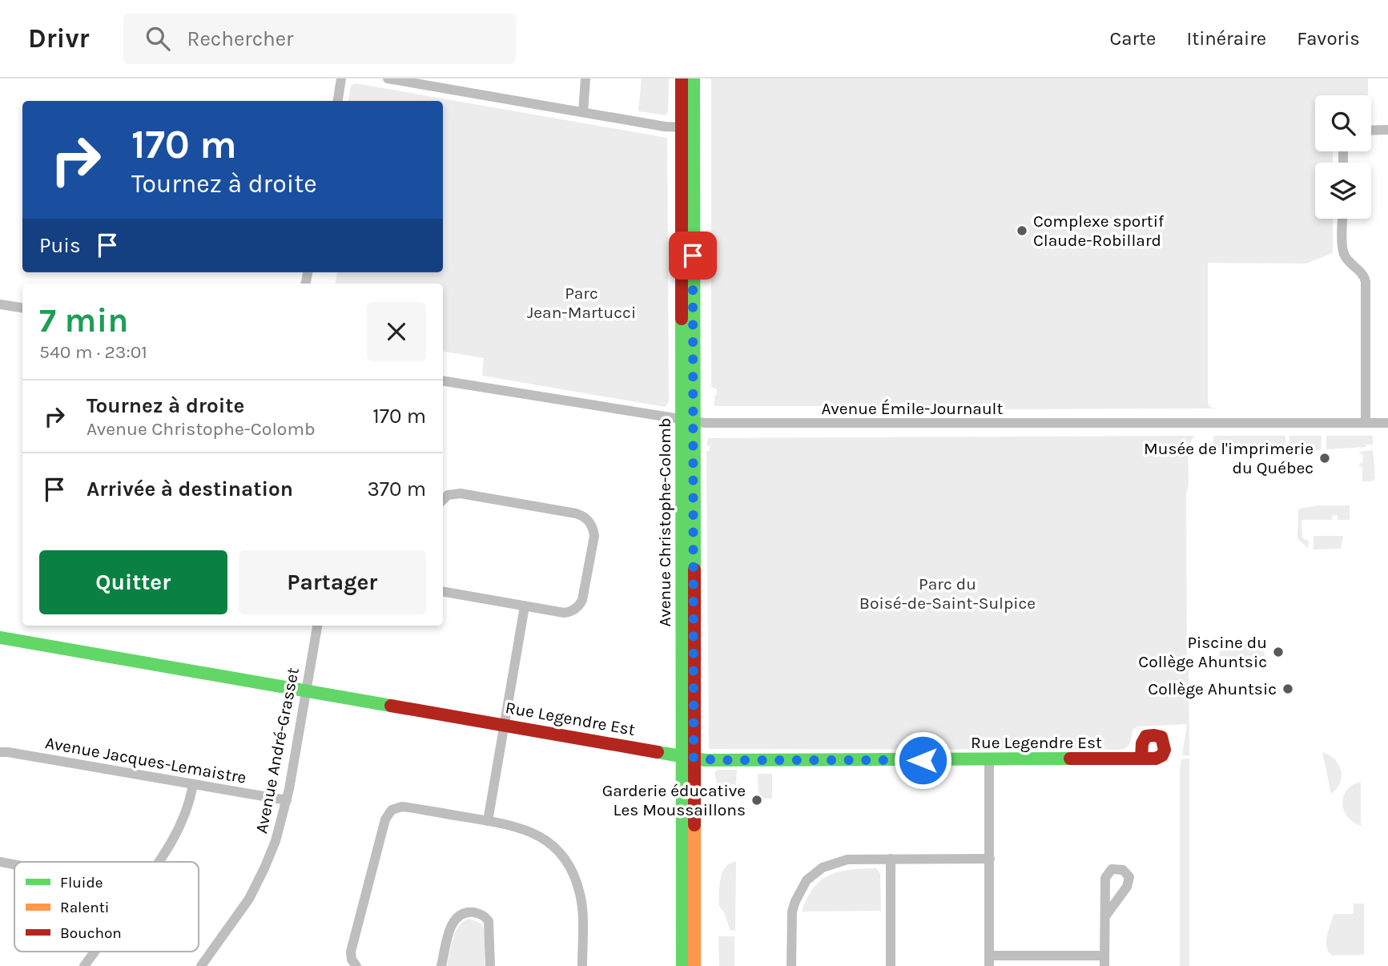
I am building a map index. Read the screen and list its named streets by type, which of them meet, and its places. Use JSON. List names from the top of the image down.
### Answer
{
  "streets": {
    "main road": ["Avenue Christophe-Colomb", "Rue Legendre Est"],
    "street": ["Avenue Émile-Journault", "Avenue André-Grasset", "Avenue Jacques-Lemaistre"]
  },
  "crossings": [
    ["Avenue Émile-Journault", "Avenue Christophe-Colomb"],
    ["Avenue Christophe-Colomb", "Rue Legendre Est"],
    ["Rue Legendre Est", "Avenue André-Grasset"],
    ["Avenue André-Grasset", "Avenue Jacques-Lemaistre"]
  ],
  "parks": ["Parc Jean-Martucci", "Parc du Boisé-de-Saint-Sulpice"],
  "places": [
    "Complexe sportif Claude-Robillard",
    "Musée de l'imprimerie du Québec",
    "Piscine du Collège Ahuntsic",
    "Collège Ahuntsic",
    "Garderie éducative Les Moussaillons"
  ],
  "legend": ["Fluide", "Ralenti", "Bouchon"],
  "page": {
    "header": "Drivr",
    "search": "Rechercher",
    "nav": ["Carte", "Itinéraire", "Favoris"],
    "turn": ["170 m", "Tournez à droite"],
    "then": "Puis",
    "heading": ["7 min", "540 m · 23:01"],
    "list": [
      {
        "name": "Tournez à droite",
        "note": "Avenue Christophe-Colomb",
        "value": "170 m"
      },
      {
        "name": "Arrivée à destination",
        "value": "370 m"
      }
    ],
    "buttons": ["Quitter", "Partager"]
  }
}
